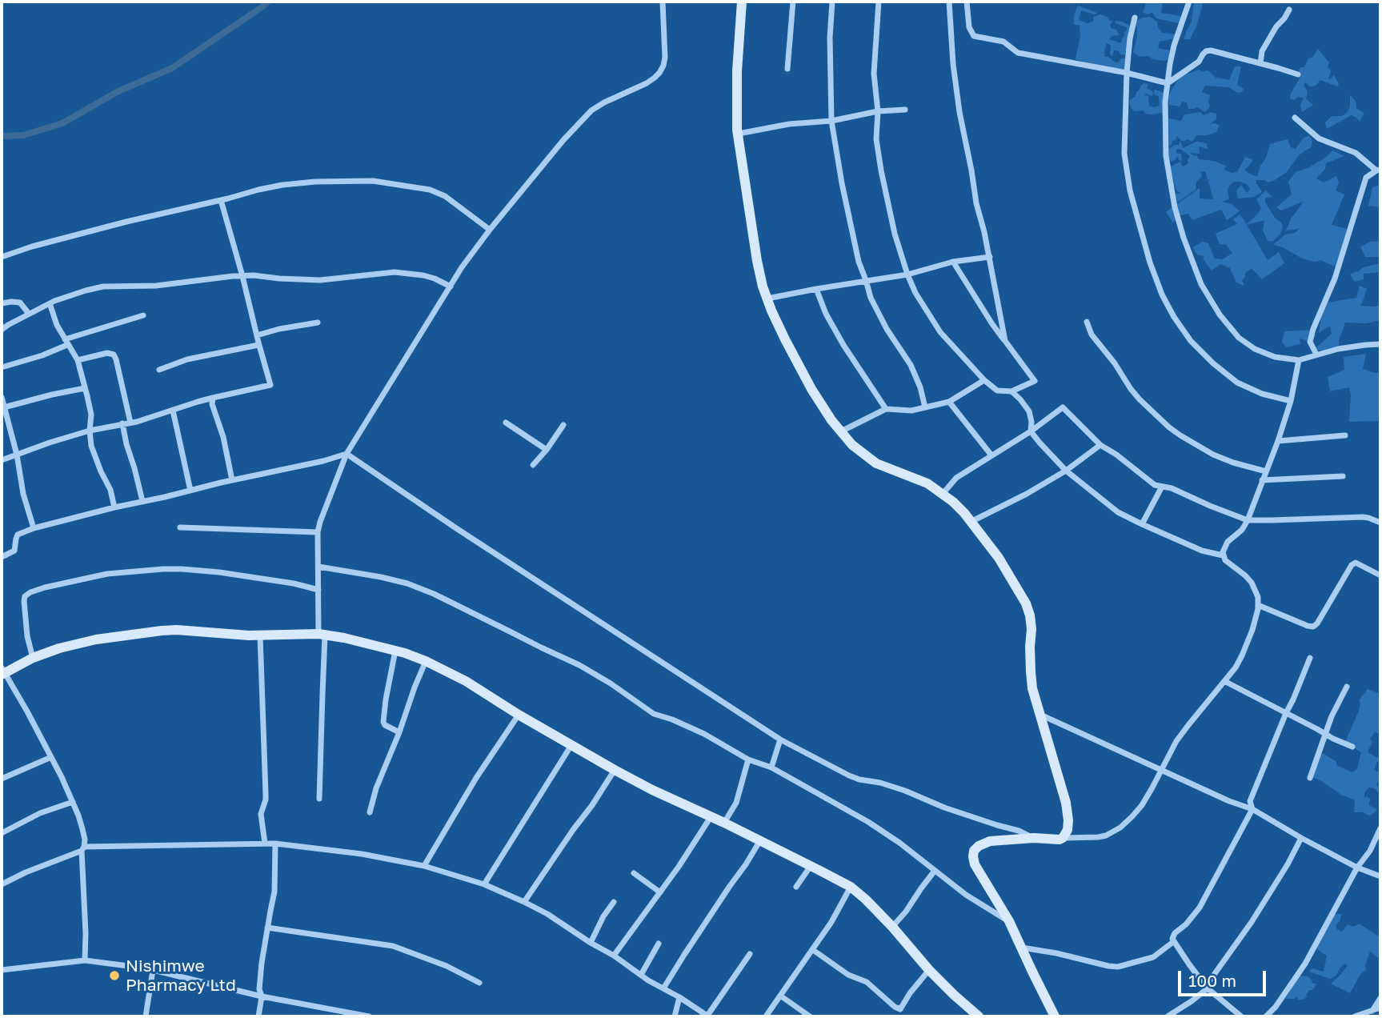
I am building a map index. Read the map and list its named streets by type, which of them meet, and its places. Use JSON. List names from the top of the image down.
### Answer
{
  "places": ["Nishimwe Pharmacy Ltd"],
  "scale_bar": "100 m"
}
